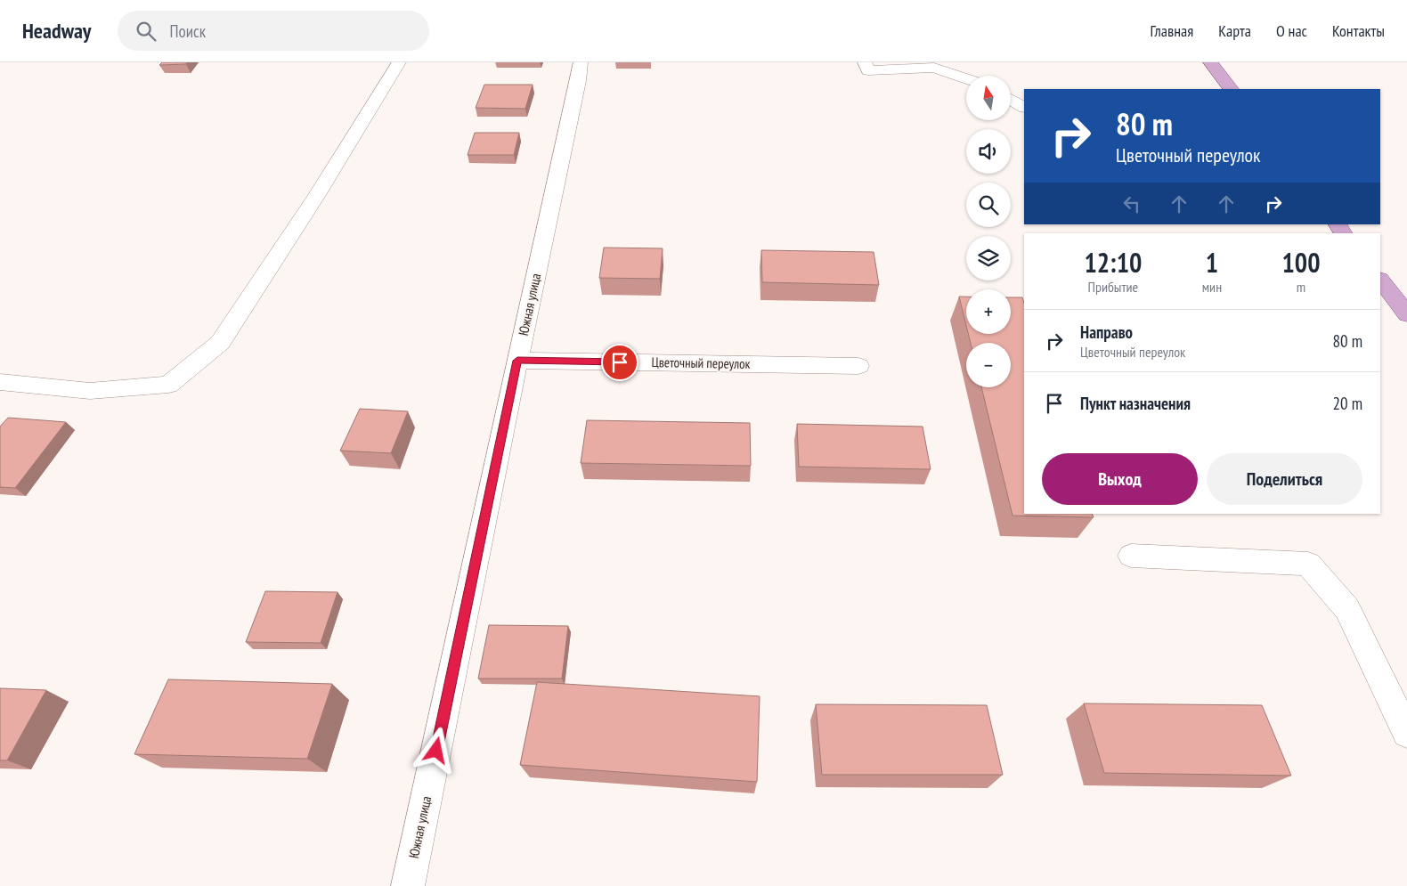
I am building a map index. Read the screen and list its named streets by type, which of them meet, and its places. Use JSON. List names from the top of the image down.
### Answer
{
  "streets": {
    "street": ["Южная улица", "Цветочный переулок"]
  },
  "crossings": [
    ["Южная улица", "Цветочный переулок"]
  ],
  "north": "top",
  "page": {
    "header": "Headway",
    "search": "Поиск",
    "nav": [
      "Главная",
      "Карта",
      "О нас",
      "Контакты"
    ],
    "map_buttons": ["+", "−"],
    "turn": ["80 m", "Цветочный переулок"],
    "eta": [
      "12:10",
      "Прибытие",
      "1",
      "мин",
      "100",
      "m"
    ],
    "list": [
      {
        "name": "Направо",
        "note": "Цветочный переулок",
        "value": "80 m"
      },
      {
        "name": "Пункт назначения",
        "value": "20 m"
      }
    ],
    "buttons": ["Выход", "Поделиться"]
  }
}
